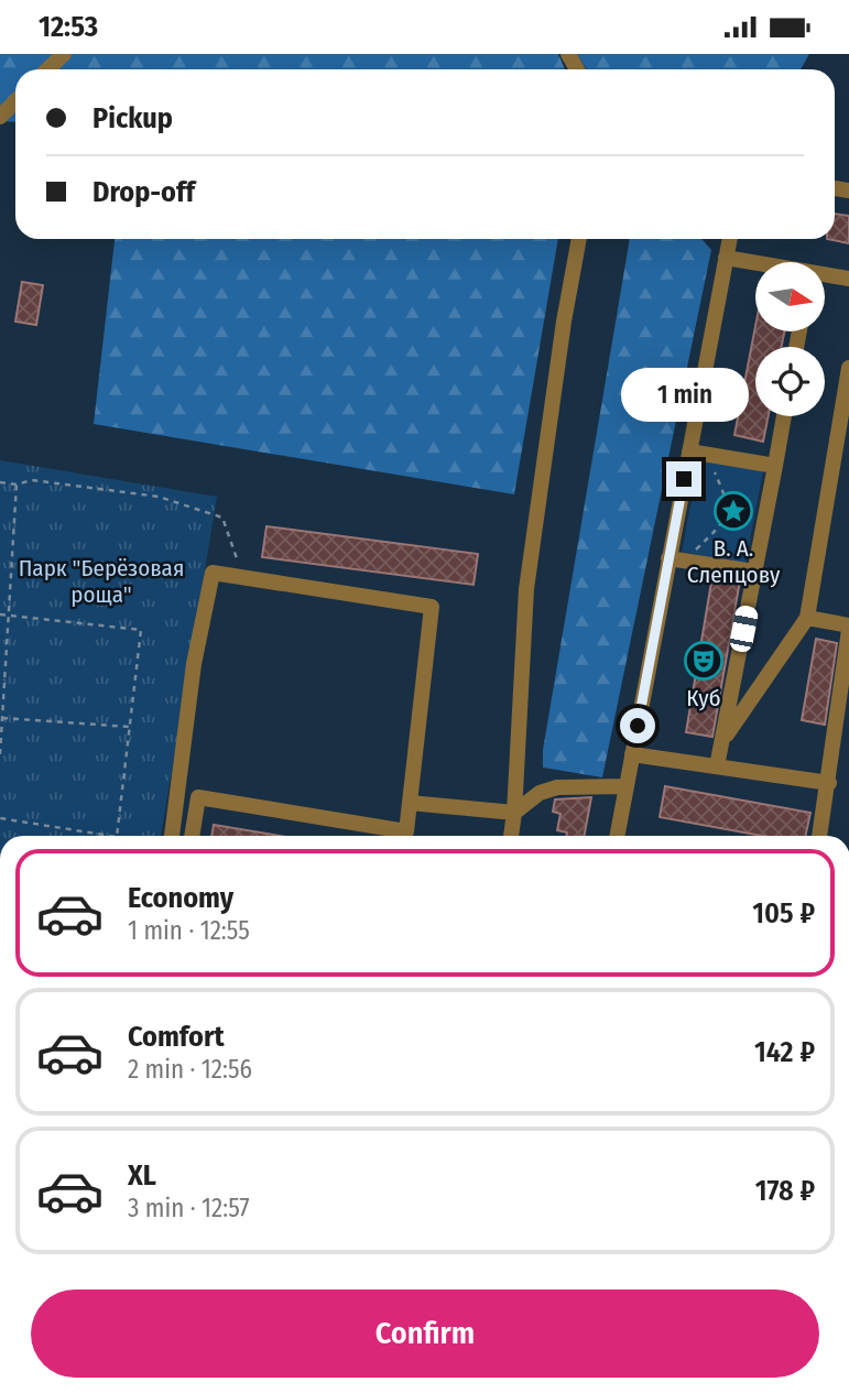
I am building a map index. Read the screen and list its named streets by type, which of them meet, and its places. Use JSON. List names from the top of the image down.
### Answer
{
  "parks": ["Парк \"Берёзовая роща\""],
  "places": {
    "place": ["В. А. Слепцову"],
    "theatre": ["Куб"]
  },
  "north": "right",
  "page": {
    "status": "12:53",
    "banner": ["Pickup", "Drop-off"],
    "bubble": "1 min",
    "list": [
      {
        "name": "Economy",
        "note": "1 min · 12:55",
        "value": "105 ₽"
      },
      {
        "name": "Comfort",
        "note": "2 min · 12:56",
        "value": "142 ₽"
      },
      {
        "name": "XL",
        "note": "3 min · 12:57",
        "value": "178 ₽"
      }
    ],
    "buttons": "Confirm"
  }
}
